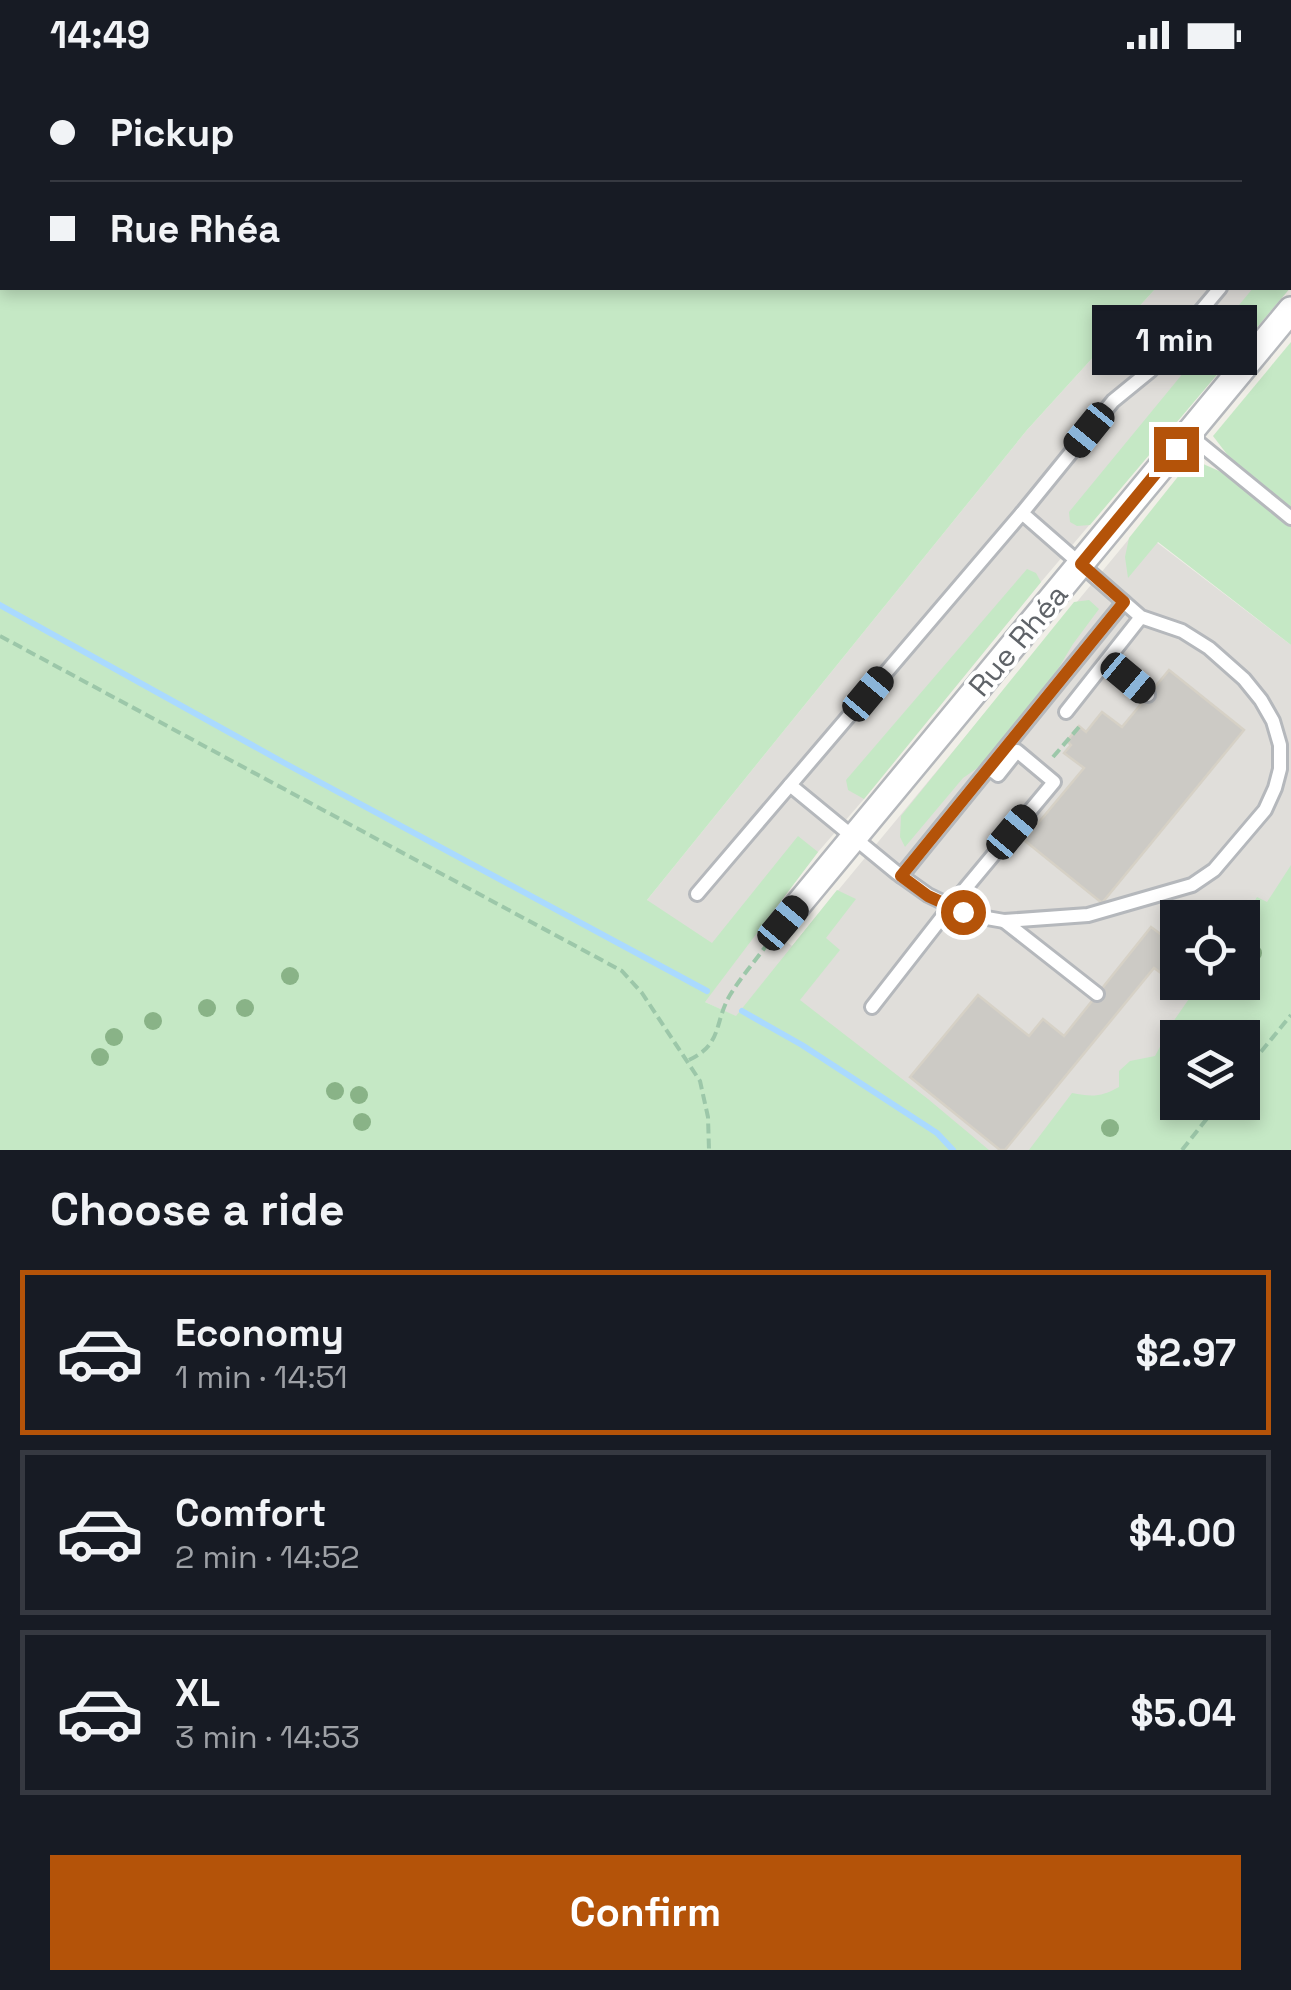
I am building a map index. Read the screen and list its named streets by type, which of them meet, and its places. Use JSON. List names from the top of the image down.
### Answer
{
  "streets": {
    "street": ["Rue Rhéa"]
  },
  "page": {
    "status": "14:49",
    "banner": ["Pickup", "Rue Rhéa"],
    "bubble": "1 min",
    "heading": "Choose a ride",
    "list": [
      {
        "name": "Economy",
        "note": "1 min · 14:51",
        "value": "$2.97"
      },
      {
        "name": "Comfort",
        "note": "2 min · 14:52",
        "value": "$4.00"
      },
      {
        "name": "XL",
        "note": "3 min · 14:53",
        "value": "$5.04"
      }
    ],
    "buttons": "Confirm"
  }
}
